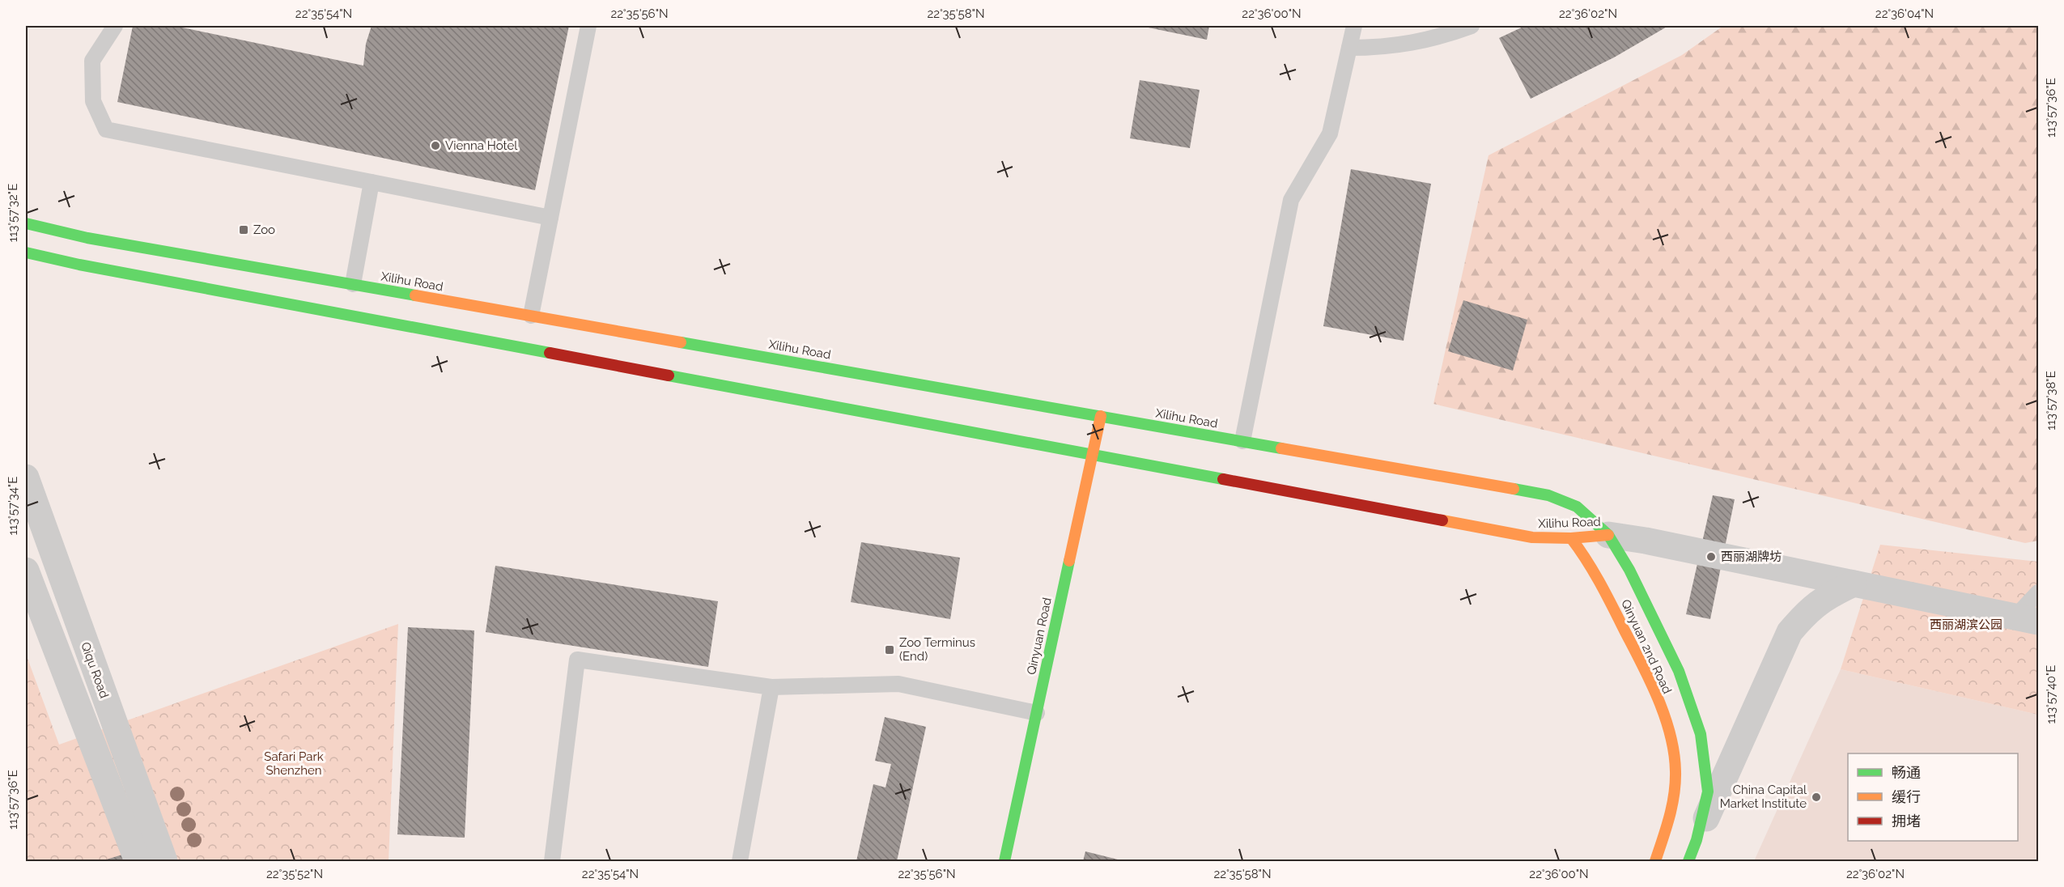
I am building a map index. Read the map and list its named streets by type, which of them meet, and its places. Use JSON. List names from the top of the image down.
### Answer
{
  "streets": {
    "street": [
      "Xilihu Road",
      "Qinyuan Road",
      "Qinyuan 2nd Road",
      "Qiqu Road"
    ]
  },
  "crossings": [
    ["Xilihu Road", "Qinyuan Road"],
    ["Xilihu Road", "Qinyuan 2nd Road"]
  ],
  "parks": ["西丽湖滨公园", "Safari Park Shenzhen"],
  "places": {
    "other": ["Vienna Hotel", "西丽湖牌坊", "China Capital Market Institute"],
    "transit": ["Zoo", "Zoo Terminus (End)"]
  },
  "legend": ["畅通", "缓行", "拥堵"],
  "coordinates": [
    "22°35'54\"N",
    "22°35'56\"N",
    "22°35'58\"N",
    "22°36'00\"N",
    "22°36'02\"N",
    "22°36'04\"N",
    "113°57'36\"E",
    "113°57'32\"E",
    "113°57'38\"E",
    "113°57'34\"E",
    "113°57'40\"E",
    "22°35'52\"N"
  ]
}
